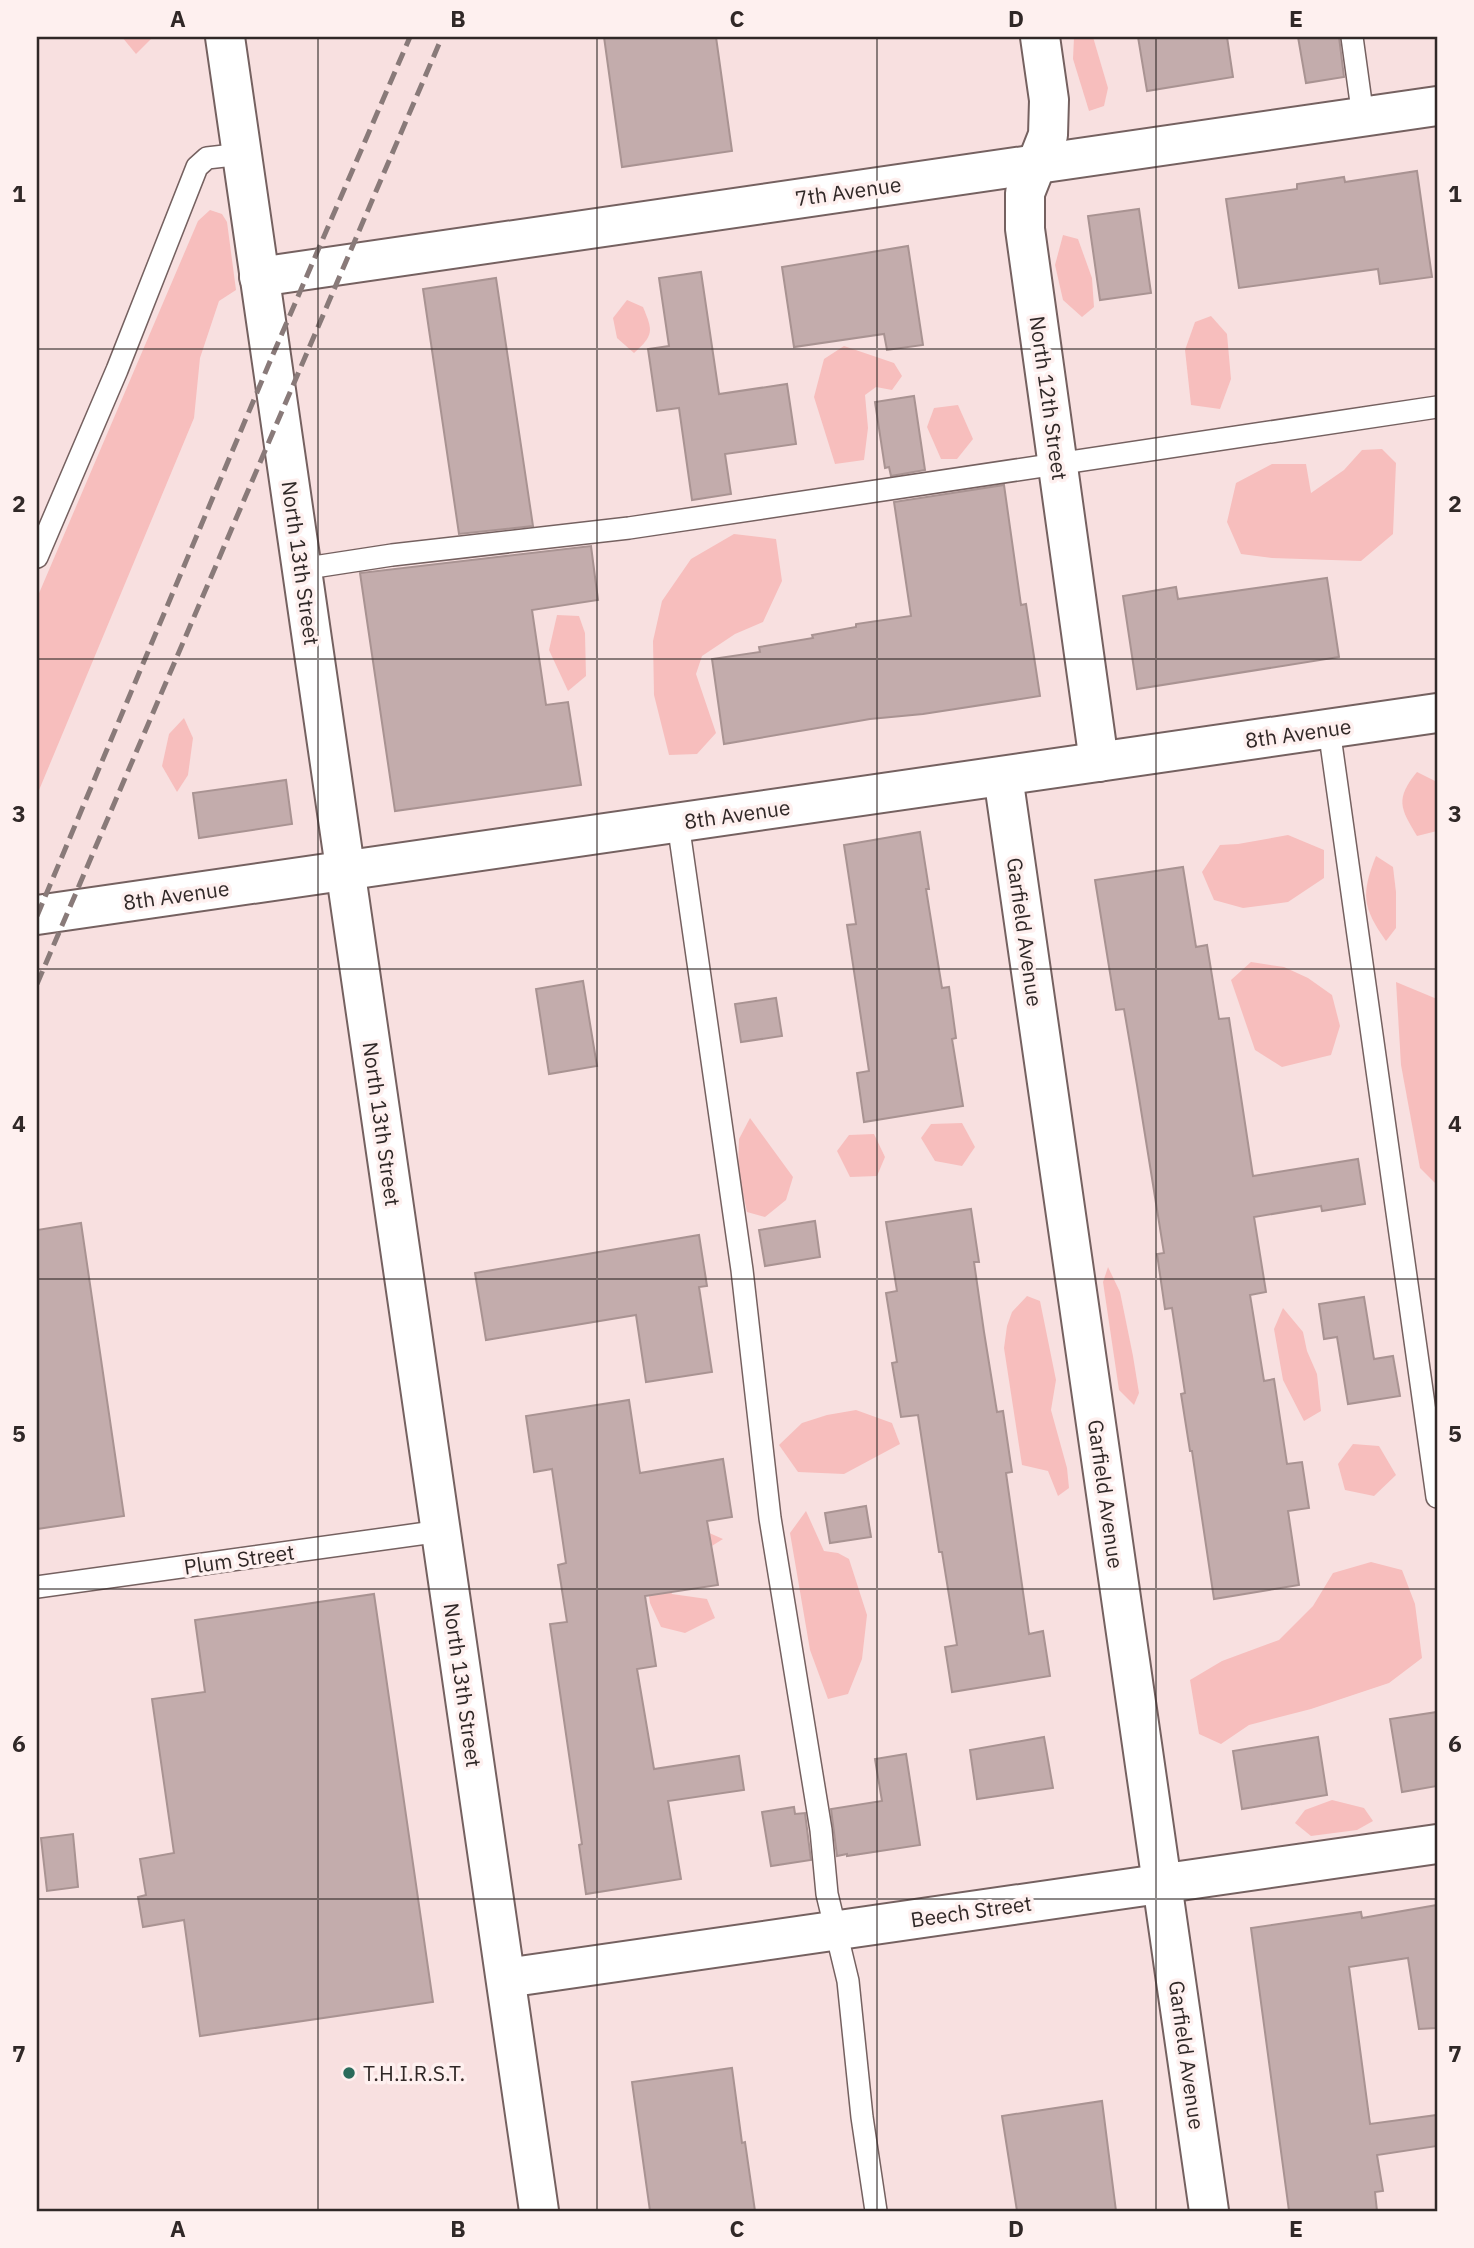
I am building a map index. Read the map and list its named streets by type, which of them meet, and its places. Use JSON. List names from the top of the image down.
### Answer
{
  "streets": {
    "street": [
      "7th Avenue",
      "North 12th Street",
      "North 13th Street",
      "8th Avenue",
      "Garfield Avenue",
      "Beech Street"
    ],
    "lane": ["Plum Street"]
  },
  "crossings": [
    ["7th Avenue", "North 12th Street"],
    ["7th Avenue", "North 13th Street"],
    ["North 12th Street", "8th Avenue"],
    ["North 13th Street", "8th Avenue"],
    ["North 13th Street", "Plum Street"],
    ["North 13th Street", "Beech Street"],
    ["8th Avenue", "Garfield Avenue"],
    ["Garfield Avenue", "Beech Street"]
  ],
  "places": ["T.H.I.R.S.T."],
  "grid": {
    "columns": [
      "A",
      "B",
      "C",
      "D",
      "E"
    ],
    "rows": [
      "1",
      "2",
      "3",
      "4",
      "5",
      "6",
      "7"
    ]
  }
}
